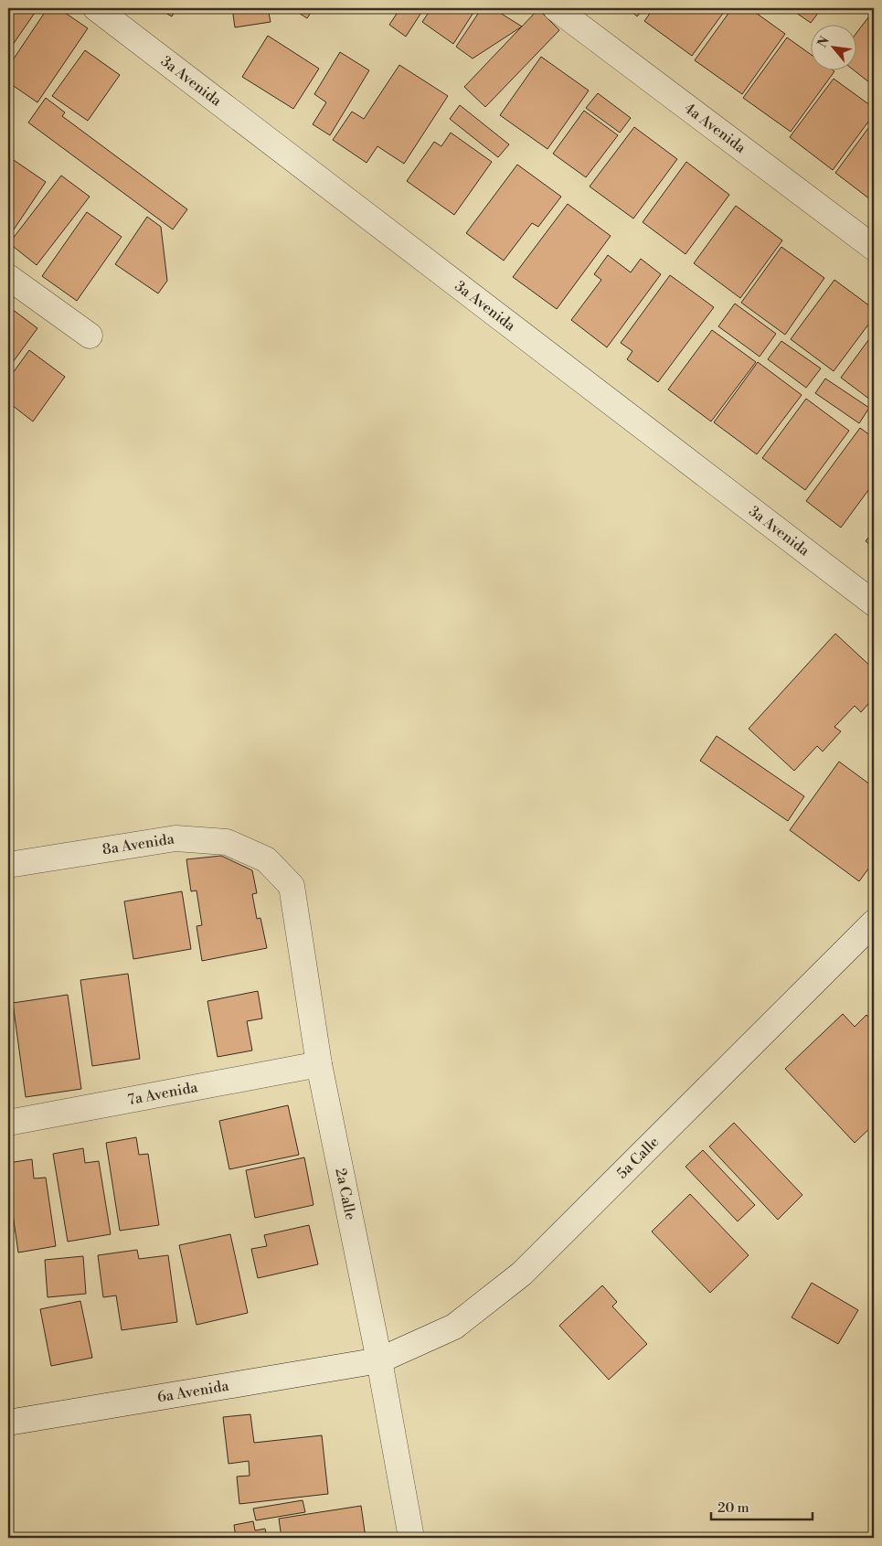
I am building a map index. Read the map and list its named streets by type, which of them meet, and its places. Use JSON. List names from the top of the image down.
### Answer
{
  "streets": {
    "street": [
      "3a Avenida",
      "4a Avenida",
      "8a Avenida",
      "7a Avenida",
      "5a Calle",
      "2a Calle",
      "6a Avenida"
    ]
  },
  "crossings": [
    ["8a Avenida", "2a Calle"],
    ["7a Avenida", "2a Calle"],
    ["5a Calle", "2a Calle"],
    ["5a Calle", "6a Avenida"],
    ["2a Calle", "6a Avenida"]
  ],
  "scale_bar": "20 m",
  "north": "top left"
}
